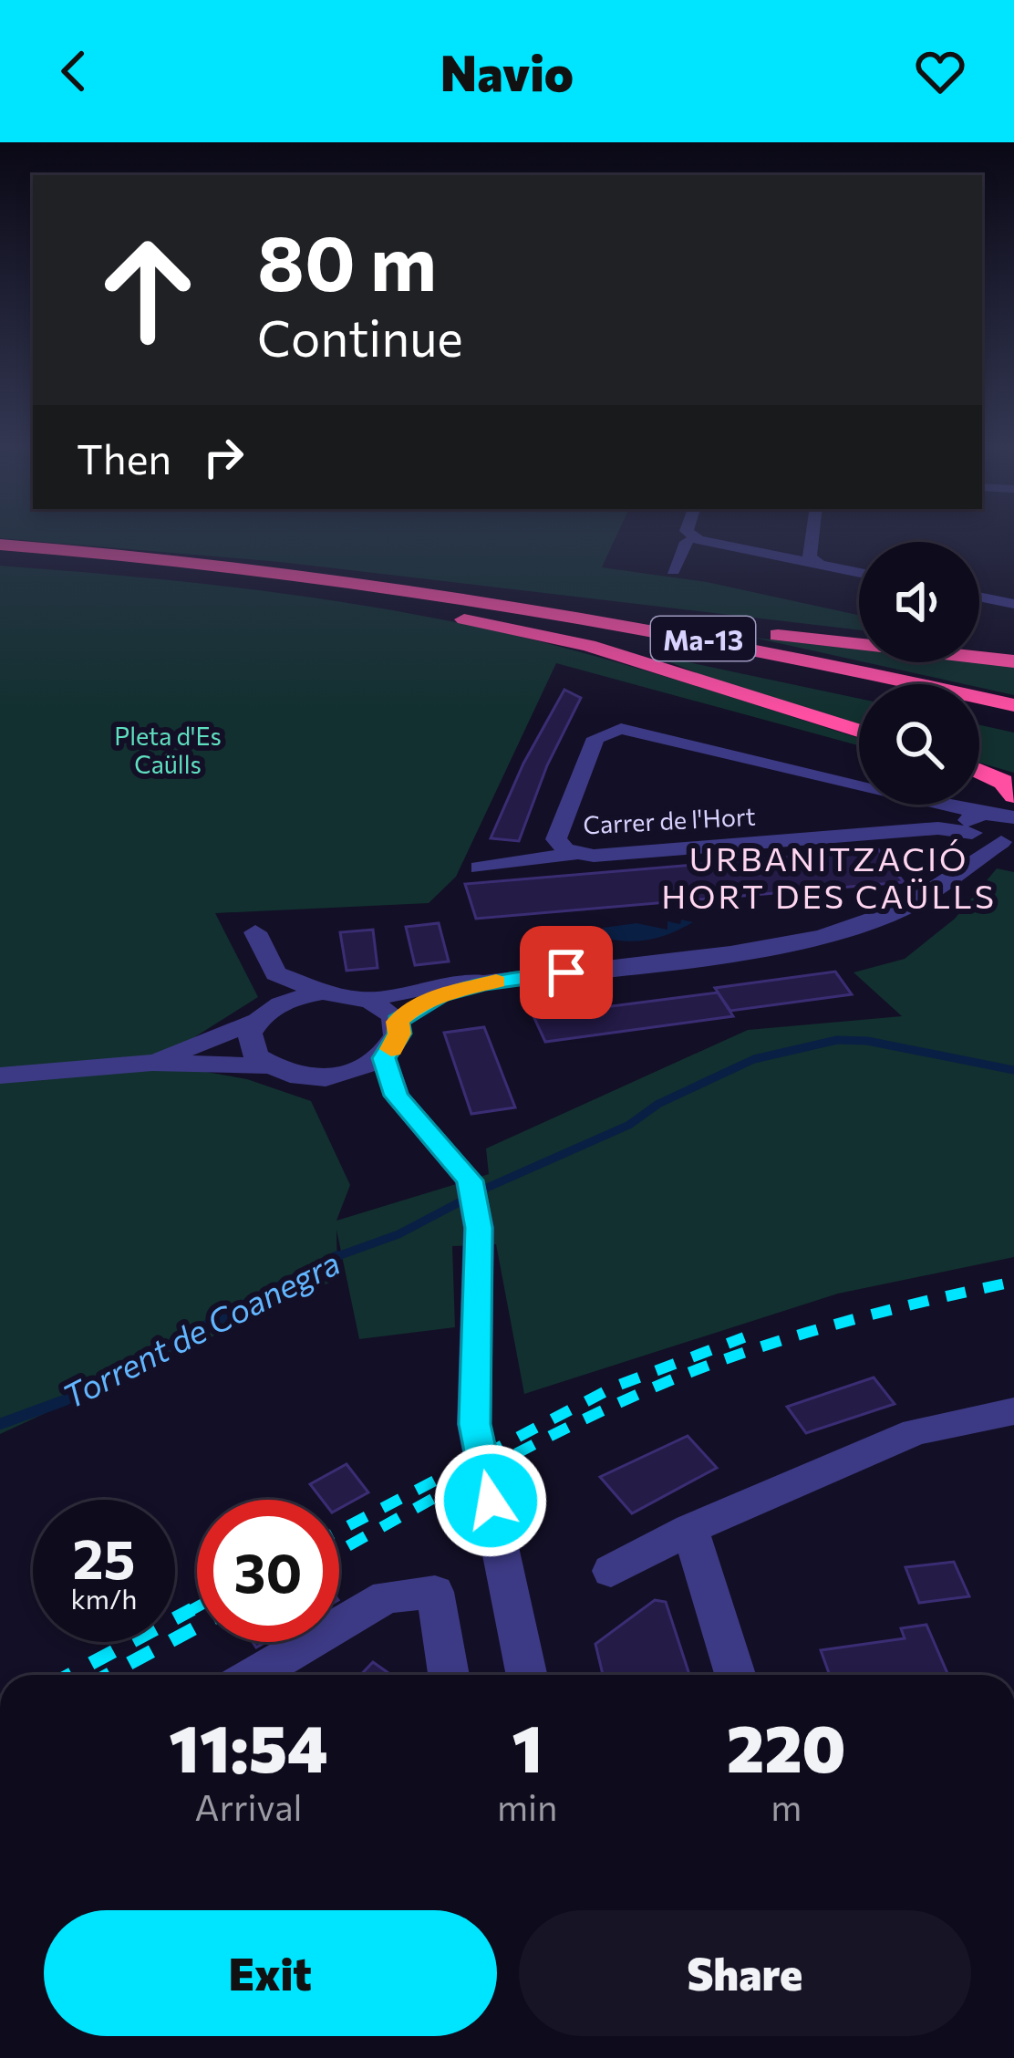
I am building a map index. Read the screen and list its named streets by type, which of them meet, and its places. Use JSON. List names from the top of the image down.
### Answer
{
  "streets": {
    "highway": ["Ma-13"],
    "street": ["Carrer de l'Hort"]
  },
  "districts": ["URBANITZACIÓ HORT DES CAÜLLS"],
  "water": ["Torrent de Coanegra"],
  "parks": ["Pleta d'Es Caülls"],
  "page": {
    "header": "Navio",
    "turn": ["80 m", "Continue"],
    "then": "Then",
    "speed": "25 km/h",
    "limit": "30",
    "eta": [
      "11:54",
      "Arrival",
      "1",
      "min",
      "220",
      "m"
    ],
    "buttons": ["Exit", "Share"]
  }
}
